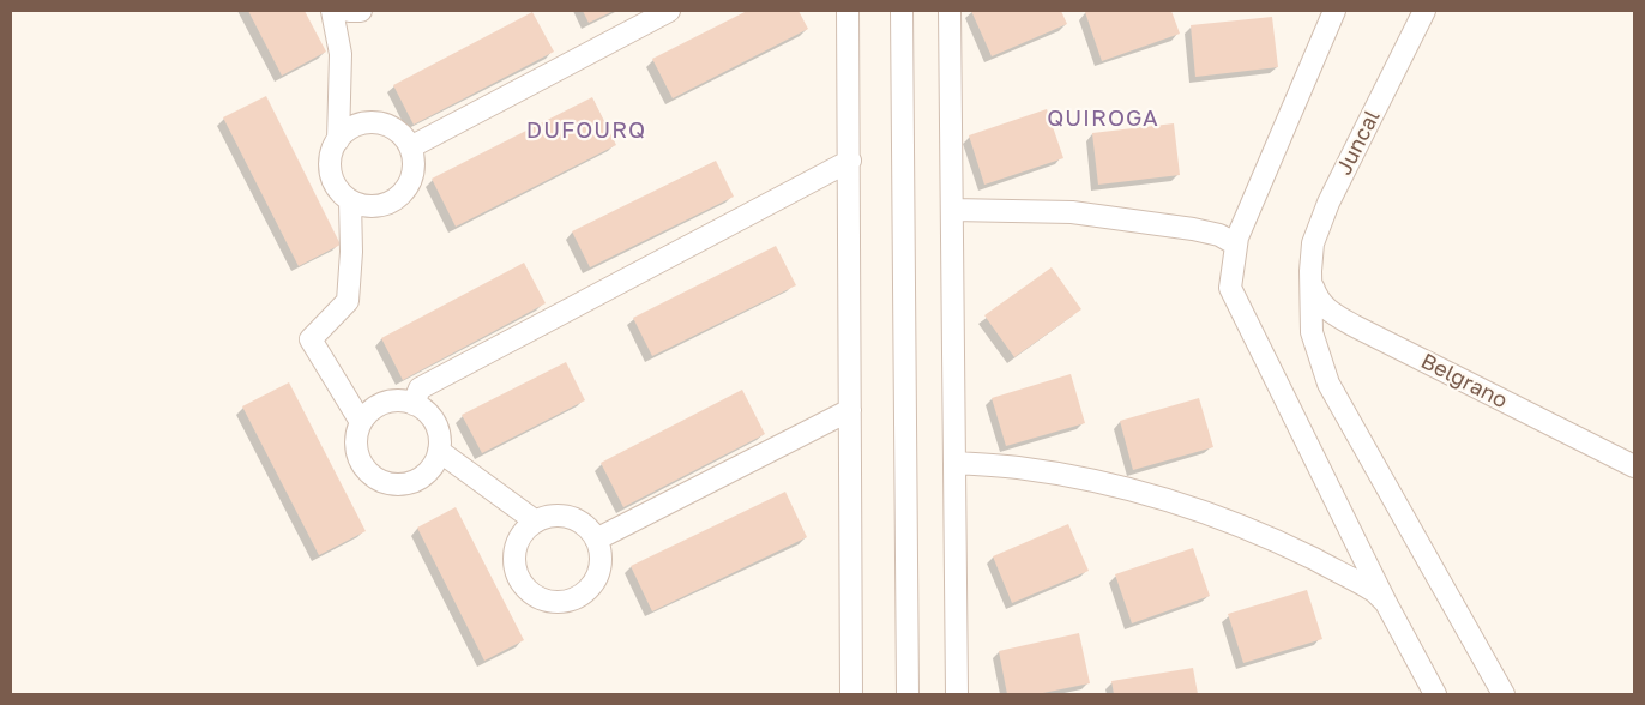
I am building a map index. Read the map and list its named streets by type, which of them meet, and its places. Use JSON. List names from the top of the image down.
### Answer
{
  "streets": {
    "street": ["Juncal", "Belgrano"]
  },
  "crossings": [
    ["Juncal", "Belgrano"]
  ],
  "districts": ["QUIROGA", "DUFOURQ"]
}
